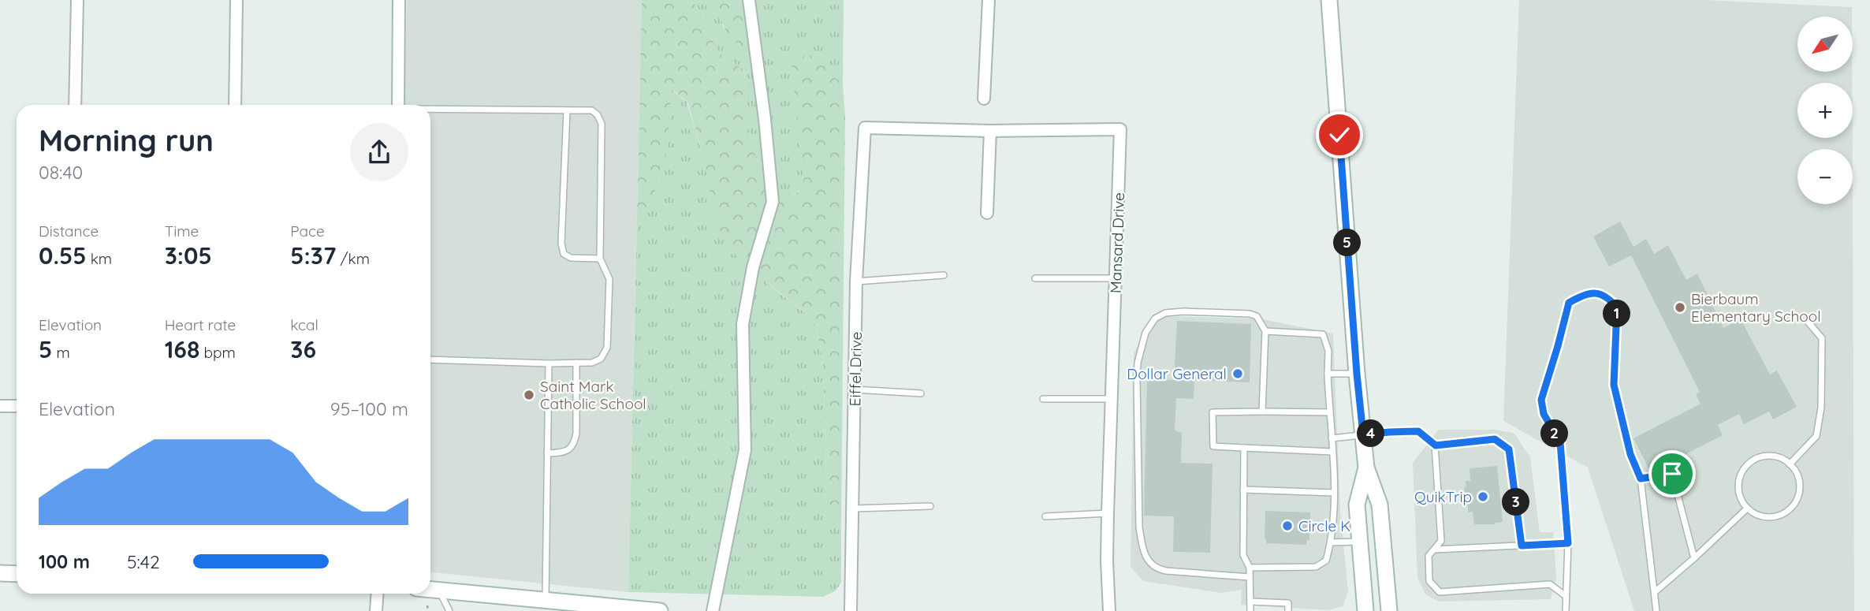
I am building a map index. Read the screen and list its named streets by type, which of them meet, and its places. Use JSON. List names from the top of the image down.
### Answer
{
  "streets": {
    "street": ["Mansard Drive", "Eiffel Drive"]
  },
  "crossings": [
    ["Mansard Drive", "Eiffel Drive"]
  ],
  "places": [
    "Bierbaum Elementary School",
    "Dollar General",
    "Saint Mark Catholic School",
    "QuikTrip",
    "Circle K"
  ],
  "north": "bottom left",
  "page": {
    "map_buttons": ["+", "−"],
    "heading": ["Morning run", "08:40"],
    "stats": [
      ["Distance", "0.55 km"],
      ["Time", "3:05"],
      ["Pace", "5:37 /km"],
      ["Elevation", "5 m"],
      ["Heart rate", "168 bpm"],
      ["kcal", "36"]
    ],
    "pins": [
      "5",
      "1",
      "2",
      "4",
      "3"
    ],
    "chart": ["Elevation", "95–100 m"],
    "list": [
      {
        "name": "100 m",
        "note": "5:42"
      }
    ]
  }
}
